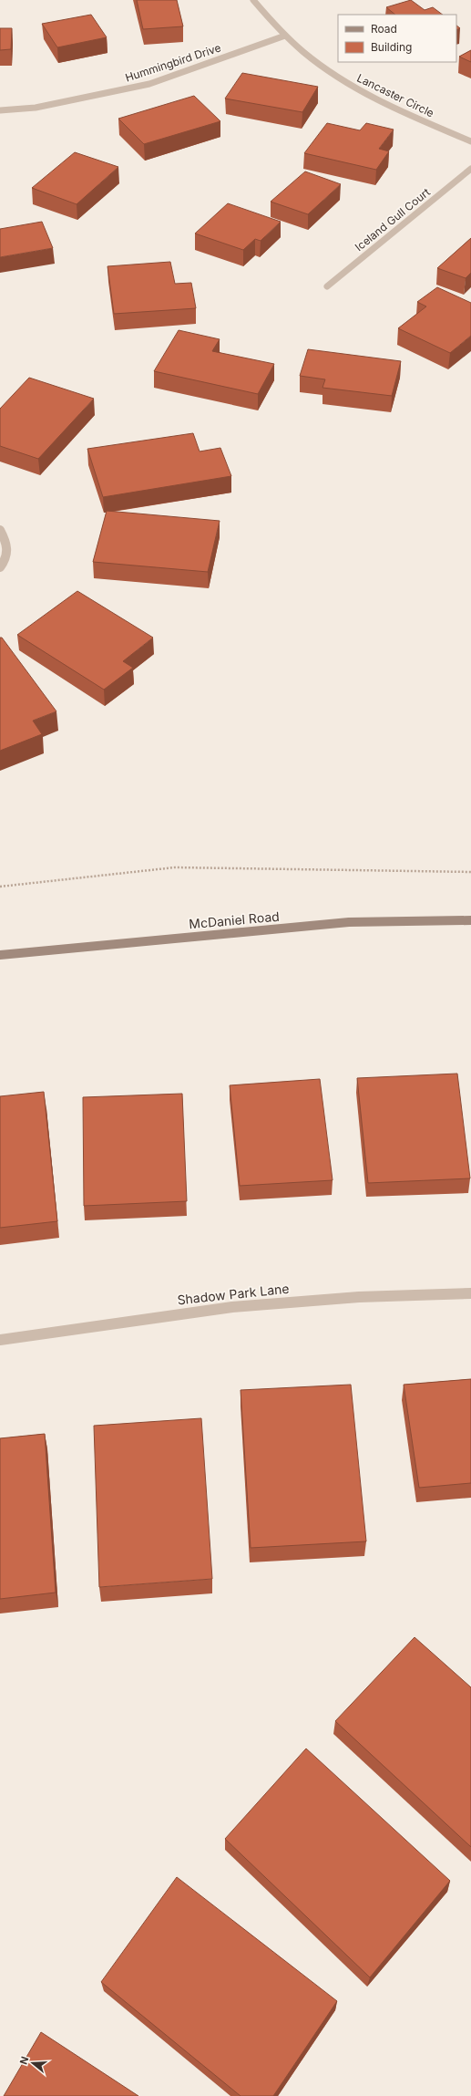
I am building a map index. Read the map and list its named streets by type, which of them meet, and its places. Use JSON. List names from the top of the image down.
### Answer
{
  "streets": {
    "main road": ["McDaniel Road"],
    "street": [
      "Hummingbird Drive",
      "Lancaster Circle",
      "Iceland Gull Court",
      "Shadow Park Lane"
    ]
  },
  "crossings": [
    ["Hummingbird Drive", "Lancaster Circle"]
  ],
  "legend": ["Road", "Building"],
  "north": "left"
}
